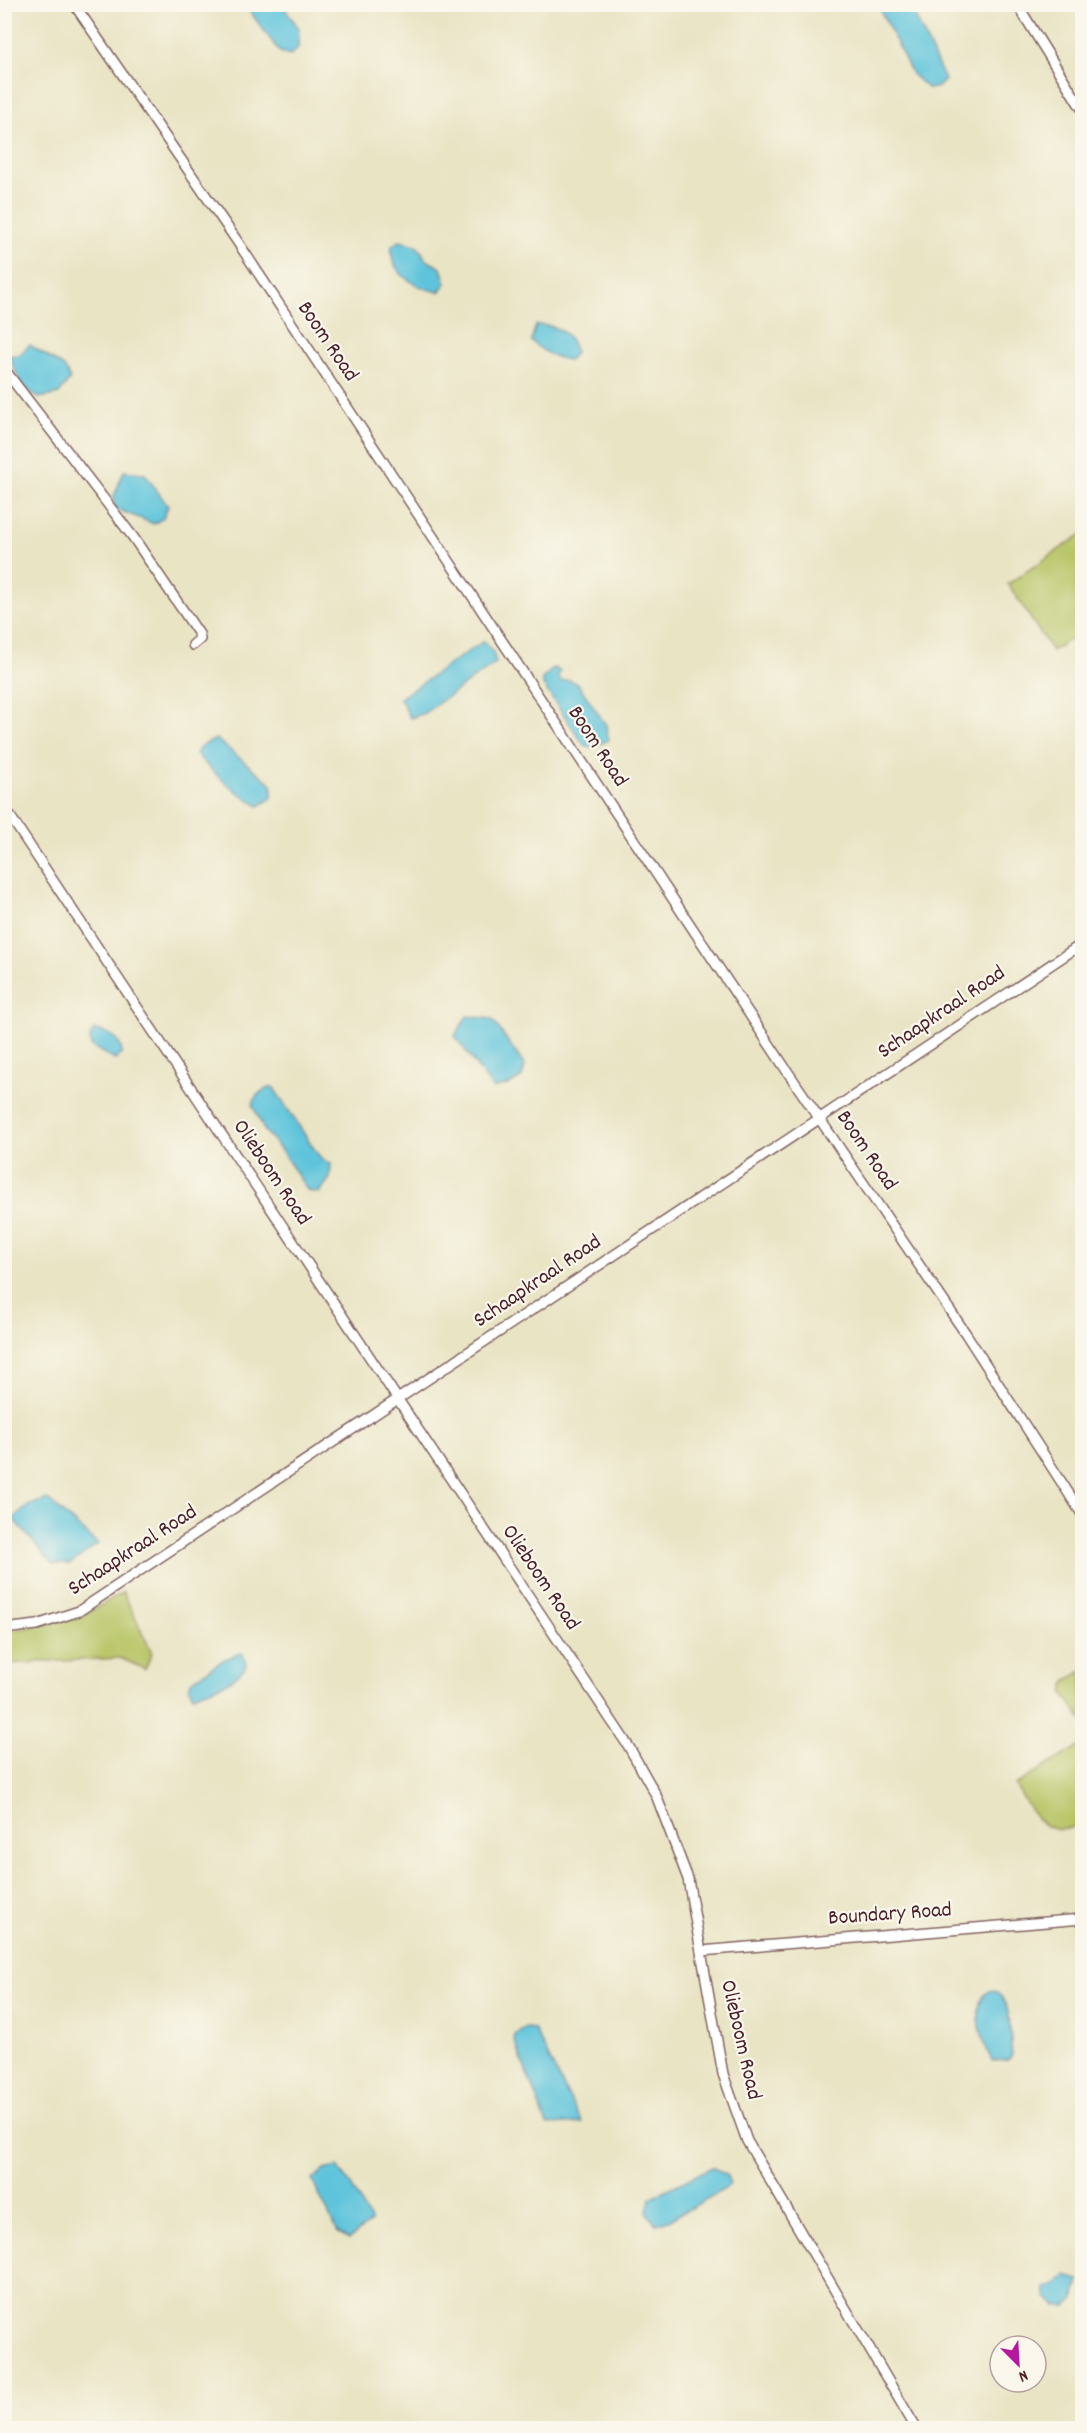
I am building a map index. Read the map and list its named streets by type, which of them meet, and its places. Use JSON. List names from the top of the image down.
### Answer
{
  "streets": {
    "street": [
      "Boom Road",
      "Schaapkraal Road",
      "Olieboom Road",
      "Boundary Road"
    ]
  },
  "crossings": [
    ["Boom Road", "Schaapkraal Road"],
    ["Schaapkraal Road", "Olieboom Road"],
    ["Olieboom Road", "Boundary Road"]
  ],
  "north": "bottom right"
}
